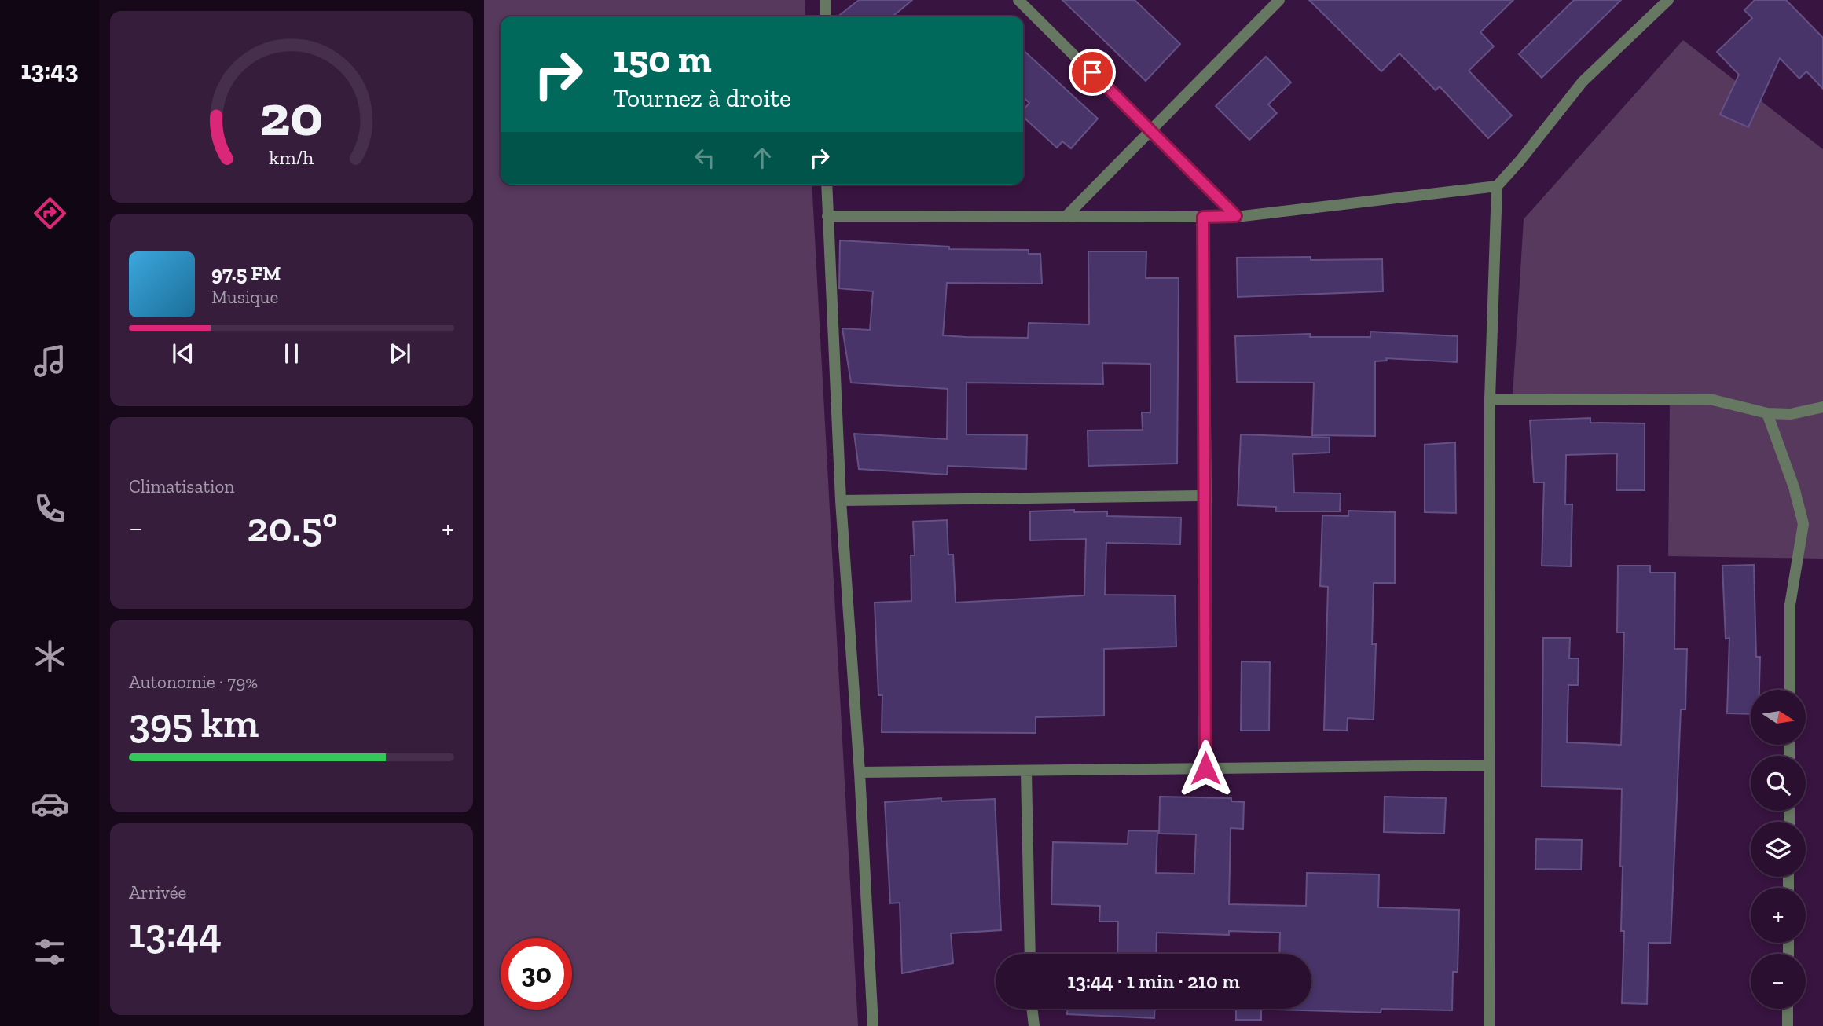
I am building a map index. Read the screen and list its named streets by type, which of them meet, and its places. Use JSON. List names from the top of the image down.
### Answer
{
  "north": "right",
  "page": {
    "tabs": "13:43",
    "turn": ["150 m", "Tournez à droite"],
    "song": ["97.5 FM", "Musique"],
    "tile": [
      "Climatisation",
      ["Autonomie · 79%", "395 km"],
      ["Arrivée", "13:44"]
    ],
    "heat": ["−", "20.5°", "+"],
    "map_buttons": ["+", "−"],
    "limit": "30",
    "trip": "13:44 · 1 min · 210 m",
    "gauge": ["20", "km/h"]
  }
}
